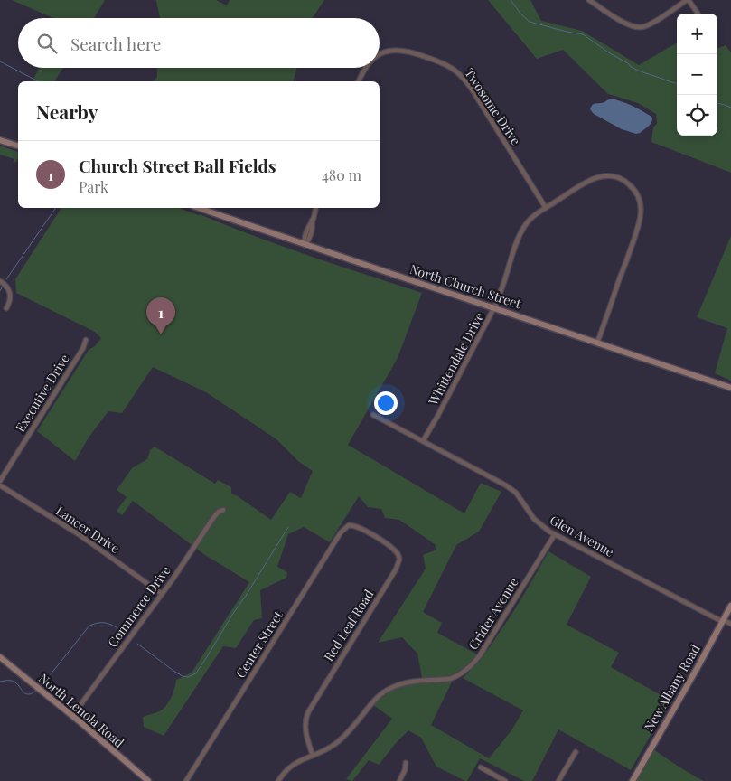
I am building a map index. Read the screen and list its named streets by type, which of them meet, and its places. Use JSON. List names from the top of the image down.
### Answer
{
  "streets": {
    "main road": ["North Church Street", "New Albany Road", "North Lenola Road"],
    "street": [
      "Twosome Drive",
      "Whittendale Drive",
      "Executive Drive",
      "Lancer Drive",
      "Glen Avenue",
      "Commerce Drive",
      "Crider Avenue",
      "Red Leaf Road",
      "Center Street"
    ]
  },
  "crossings": [
    ["Twosome Drive", "Whittendale Drive"],
    ["North Church Street", "Whittendale Drive"],
    ["Whittendale Drive", "Glen Avenue"],
    ["Lancer Drive", "Commerce Drive"],
    ["Glen Avenue", "Crider Avenue"],
    ["Glen Avenue", "New Albany Road"],
    ["Commerce Drive", "North Lenola Road"],
    ["Crider Avenue", "Red Leaf Road"],
    ["Red Leaf Road", "Center Street"]
  ],
  "page": {
    "map_buttons": ["+", "−"],
    "search": "Search here",
    "heading": "Nearby",
    "list": [
      {
        "mark": "1",
        "name": "Church Street Ball Fields",
        "note": "Park",
        "value": "480 m"
      }
    ],
    "pins": "1"
  }
}
